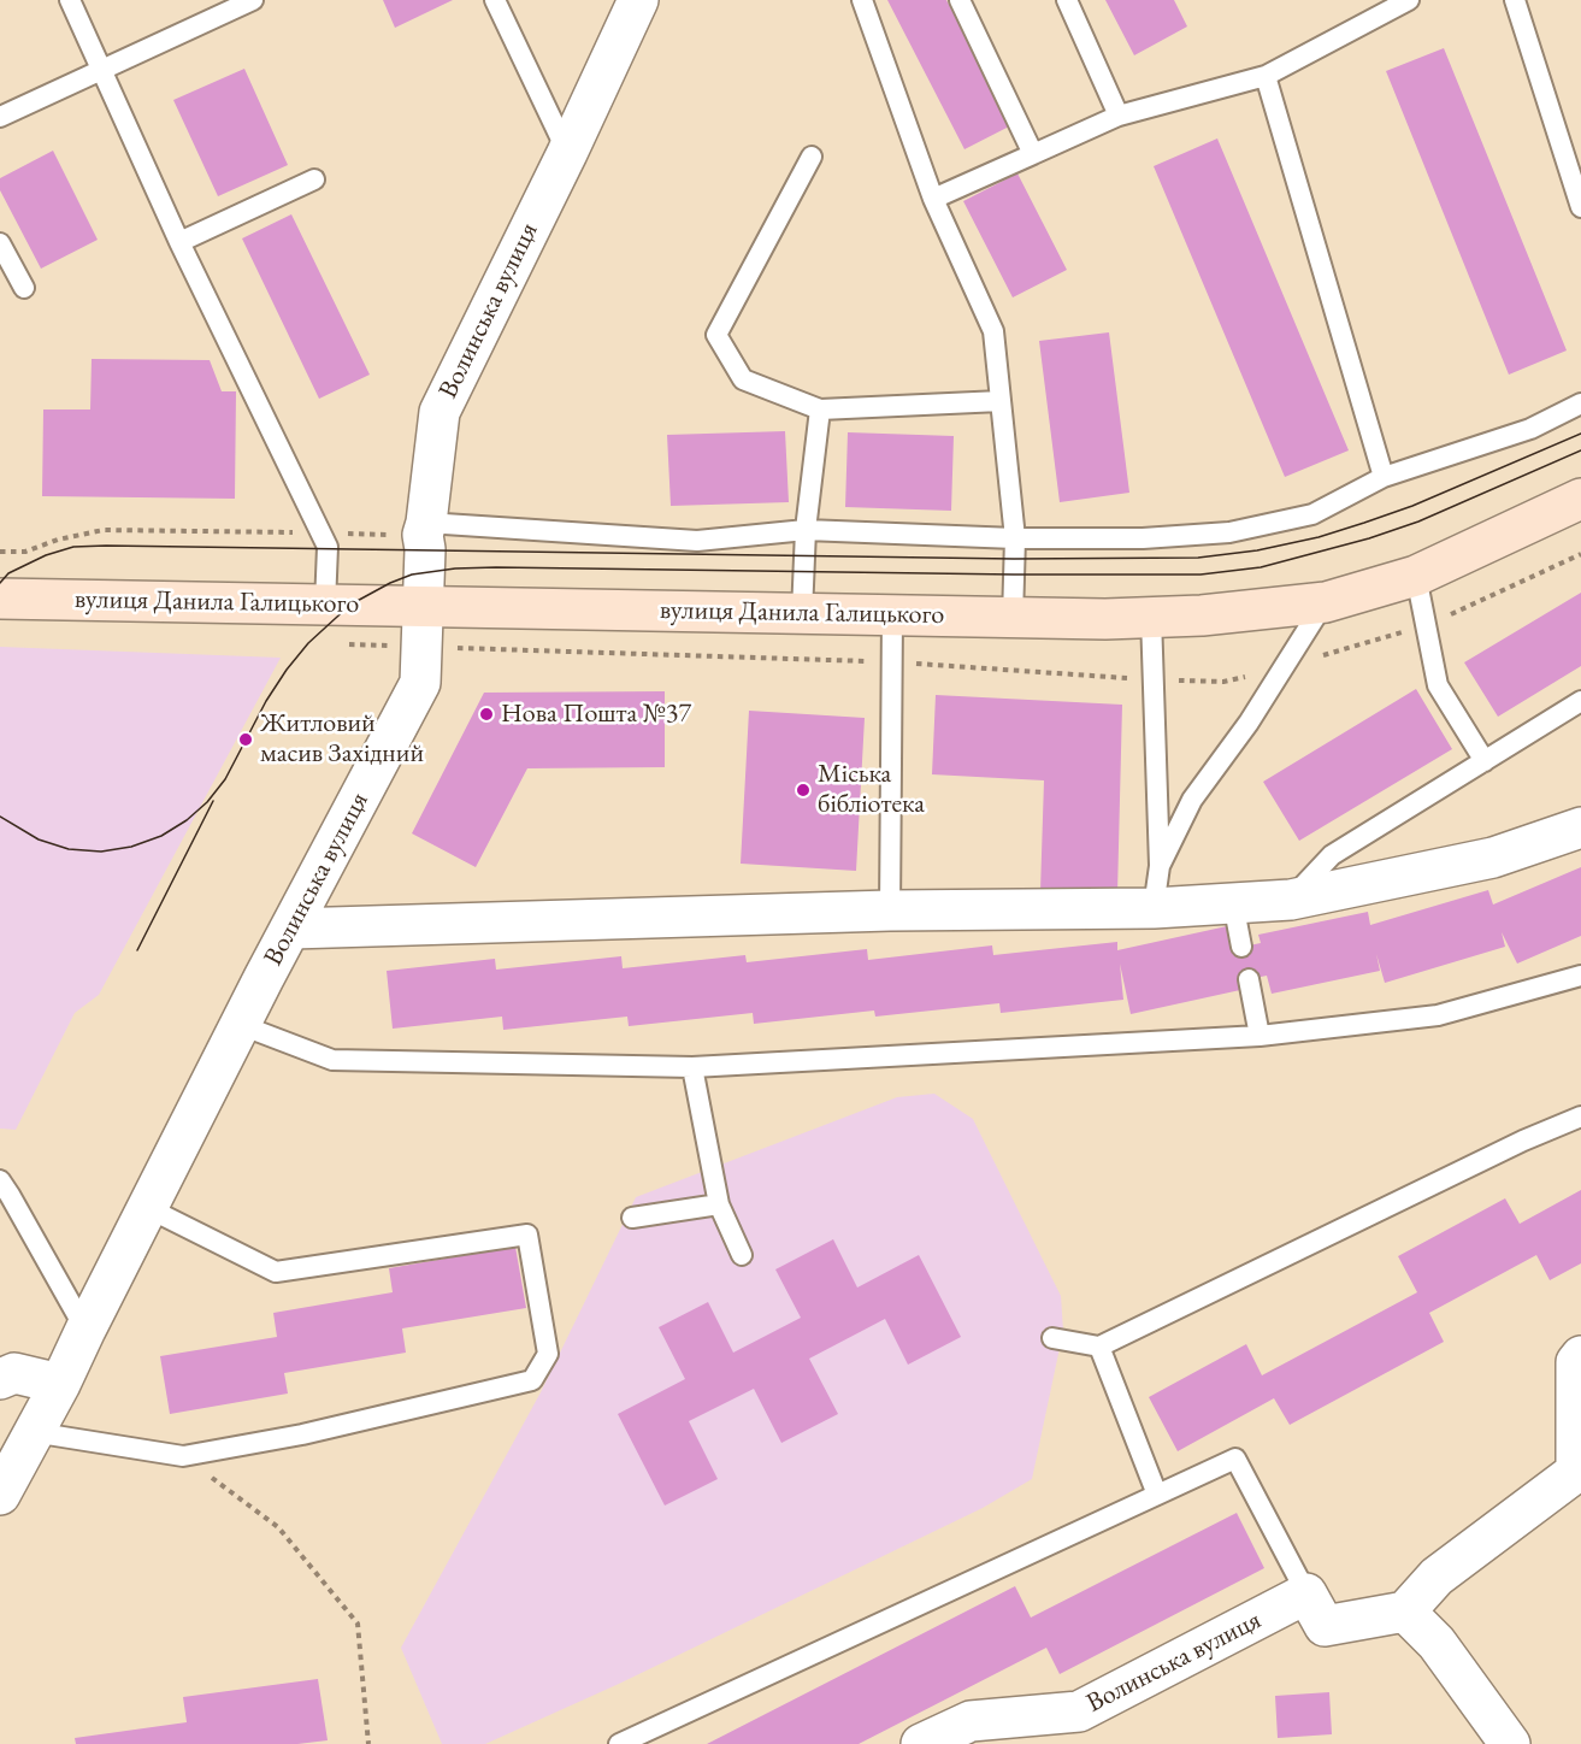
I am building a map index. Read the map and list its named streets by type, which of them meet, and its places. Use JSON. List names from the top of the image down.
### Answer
{
  "streets": {
    "street": ["Волинська вулиця", "вулиця Данила Галицького"]
  },
  "crossings": [
    ["Волинська вулиця", "вулиця Данила Галицького"]
  ],
  "places": ["Нова Пошта №37", "Житловий масив Західний", "Міська бібліотека"]
}
